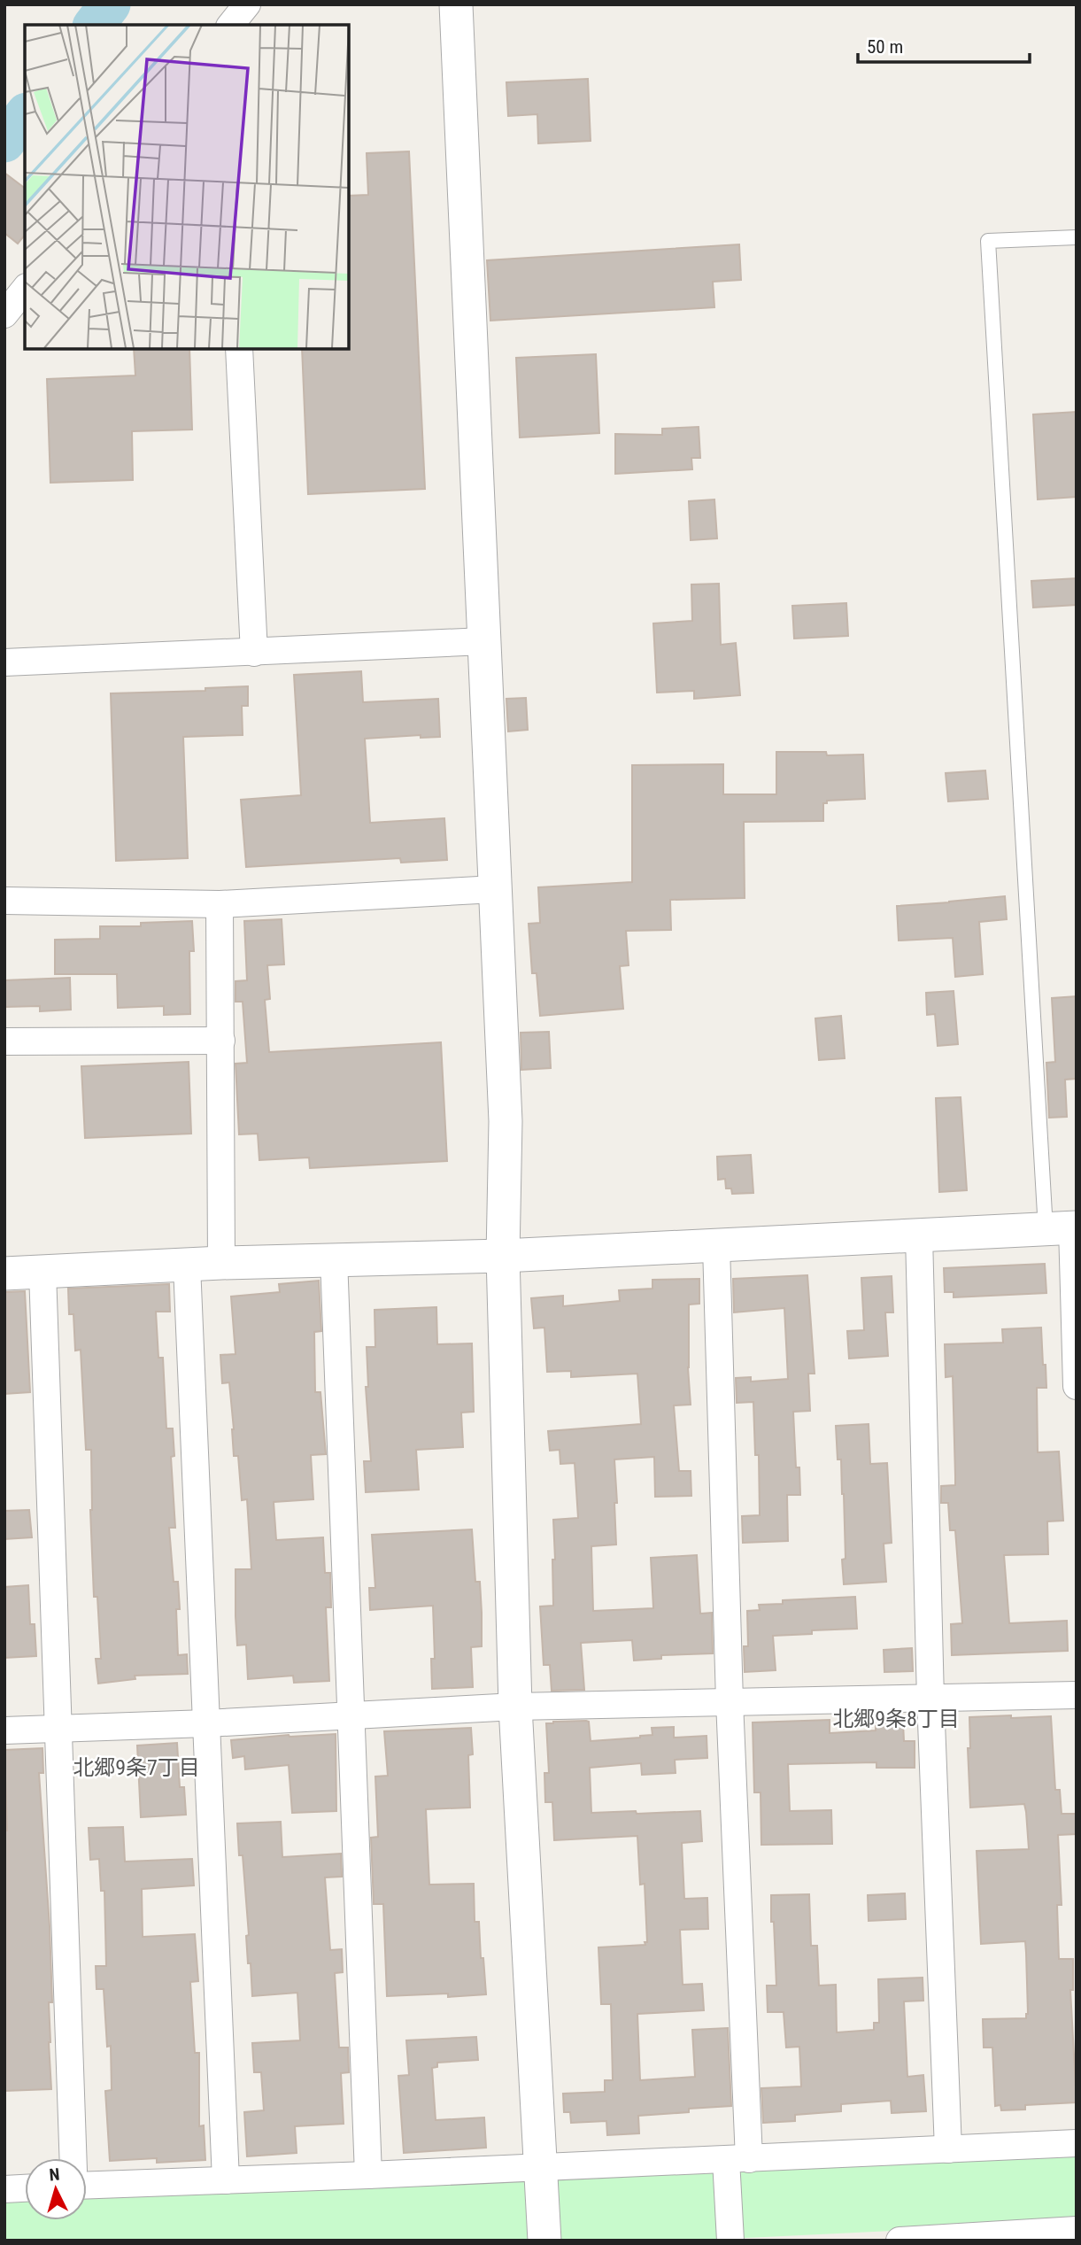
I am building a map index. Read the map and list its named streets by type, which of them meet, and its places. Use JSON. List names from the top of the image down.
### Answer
{
  "districts": ["北郷9条8丁目", "北郷9条7丁目"],
  "scale_bar": "50 m",
  "north": "top"
}
